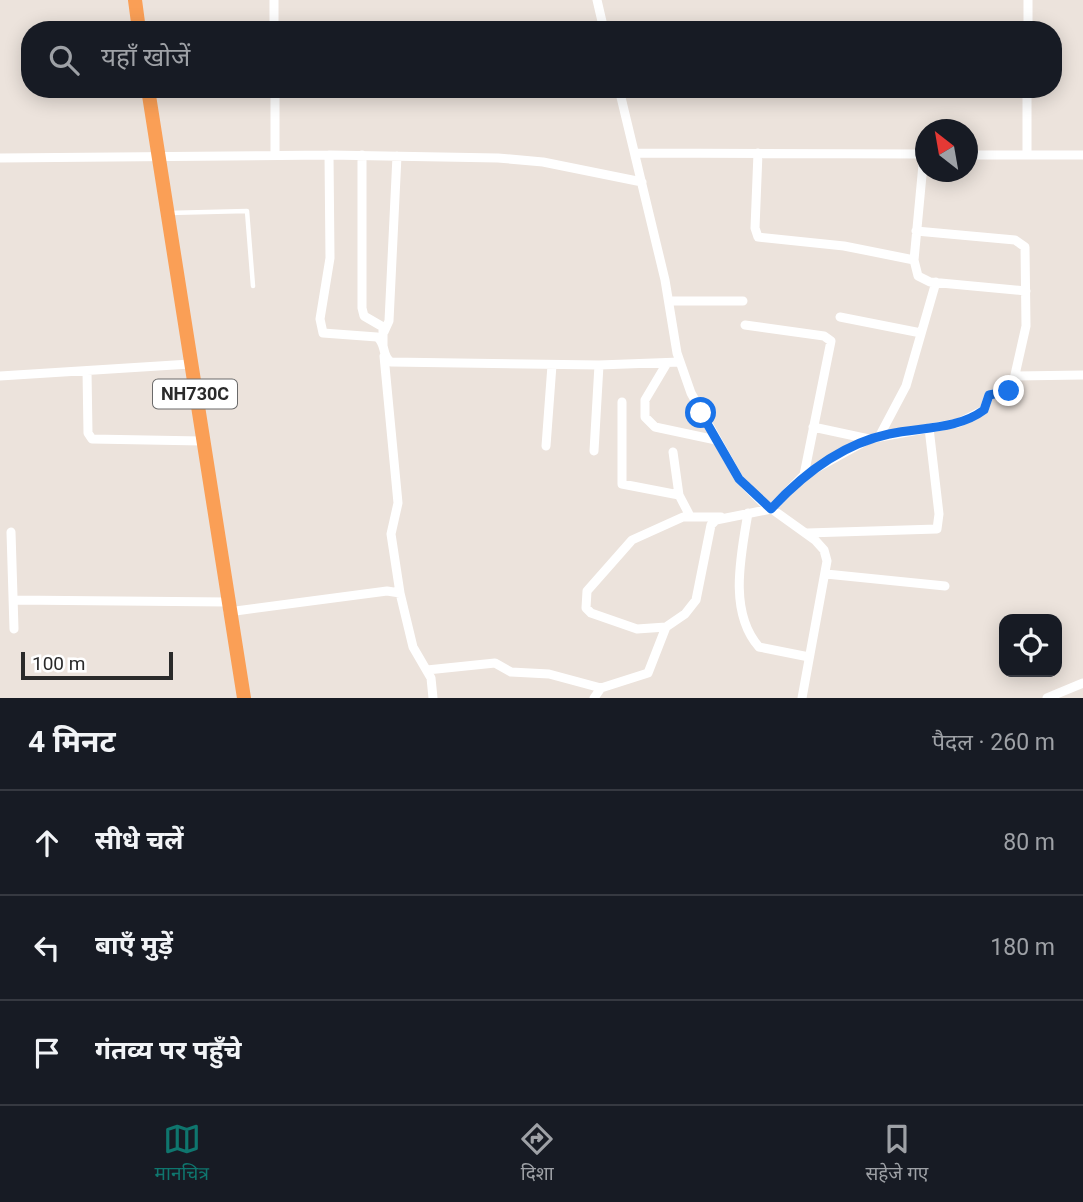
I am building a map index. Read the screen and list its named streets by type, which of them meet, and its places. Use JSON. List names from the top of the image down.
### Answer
{
  "streets": {
    "highway": ["NH730C"]
  },
  "scale_bar": "100 m",
  "north": "top left",
  "page": {
    "search": "यहाँ खोजें",
    "scale": "100 m",
    "heading": ["4 मिनट", "पैदल · 260 m"],
    "list": [
      ["सीधे चलें", "80 m"],
      ["बाएँ मुड़ें", "180 m"],
      "गंतव्य पर पहुँचे"
    ],
    "nav": ["मानचित्र", "दिशा", "सहेजे गए"]
  }
}
